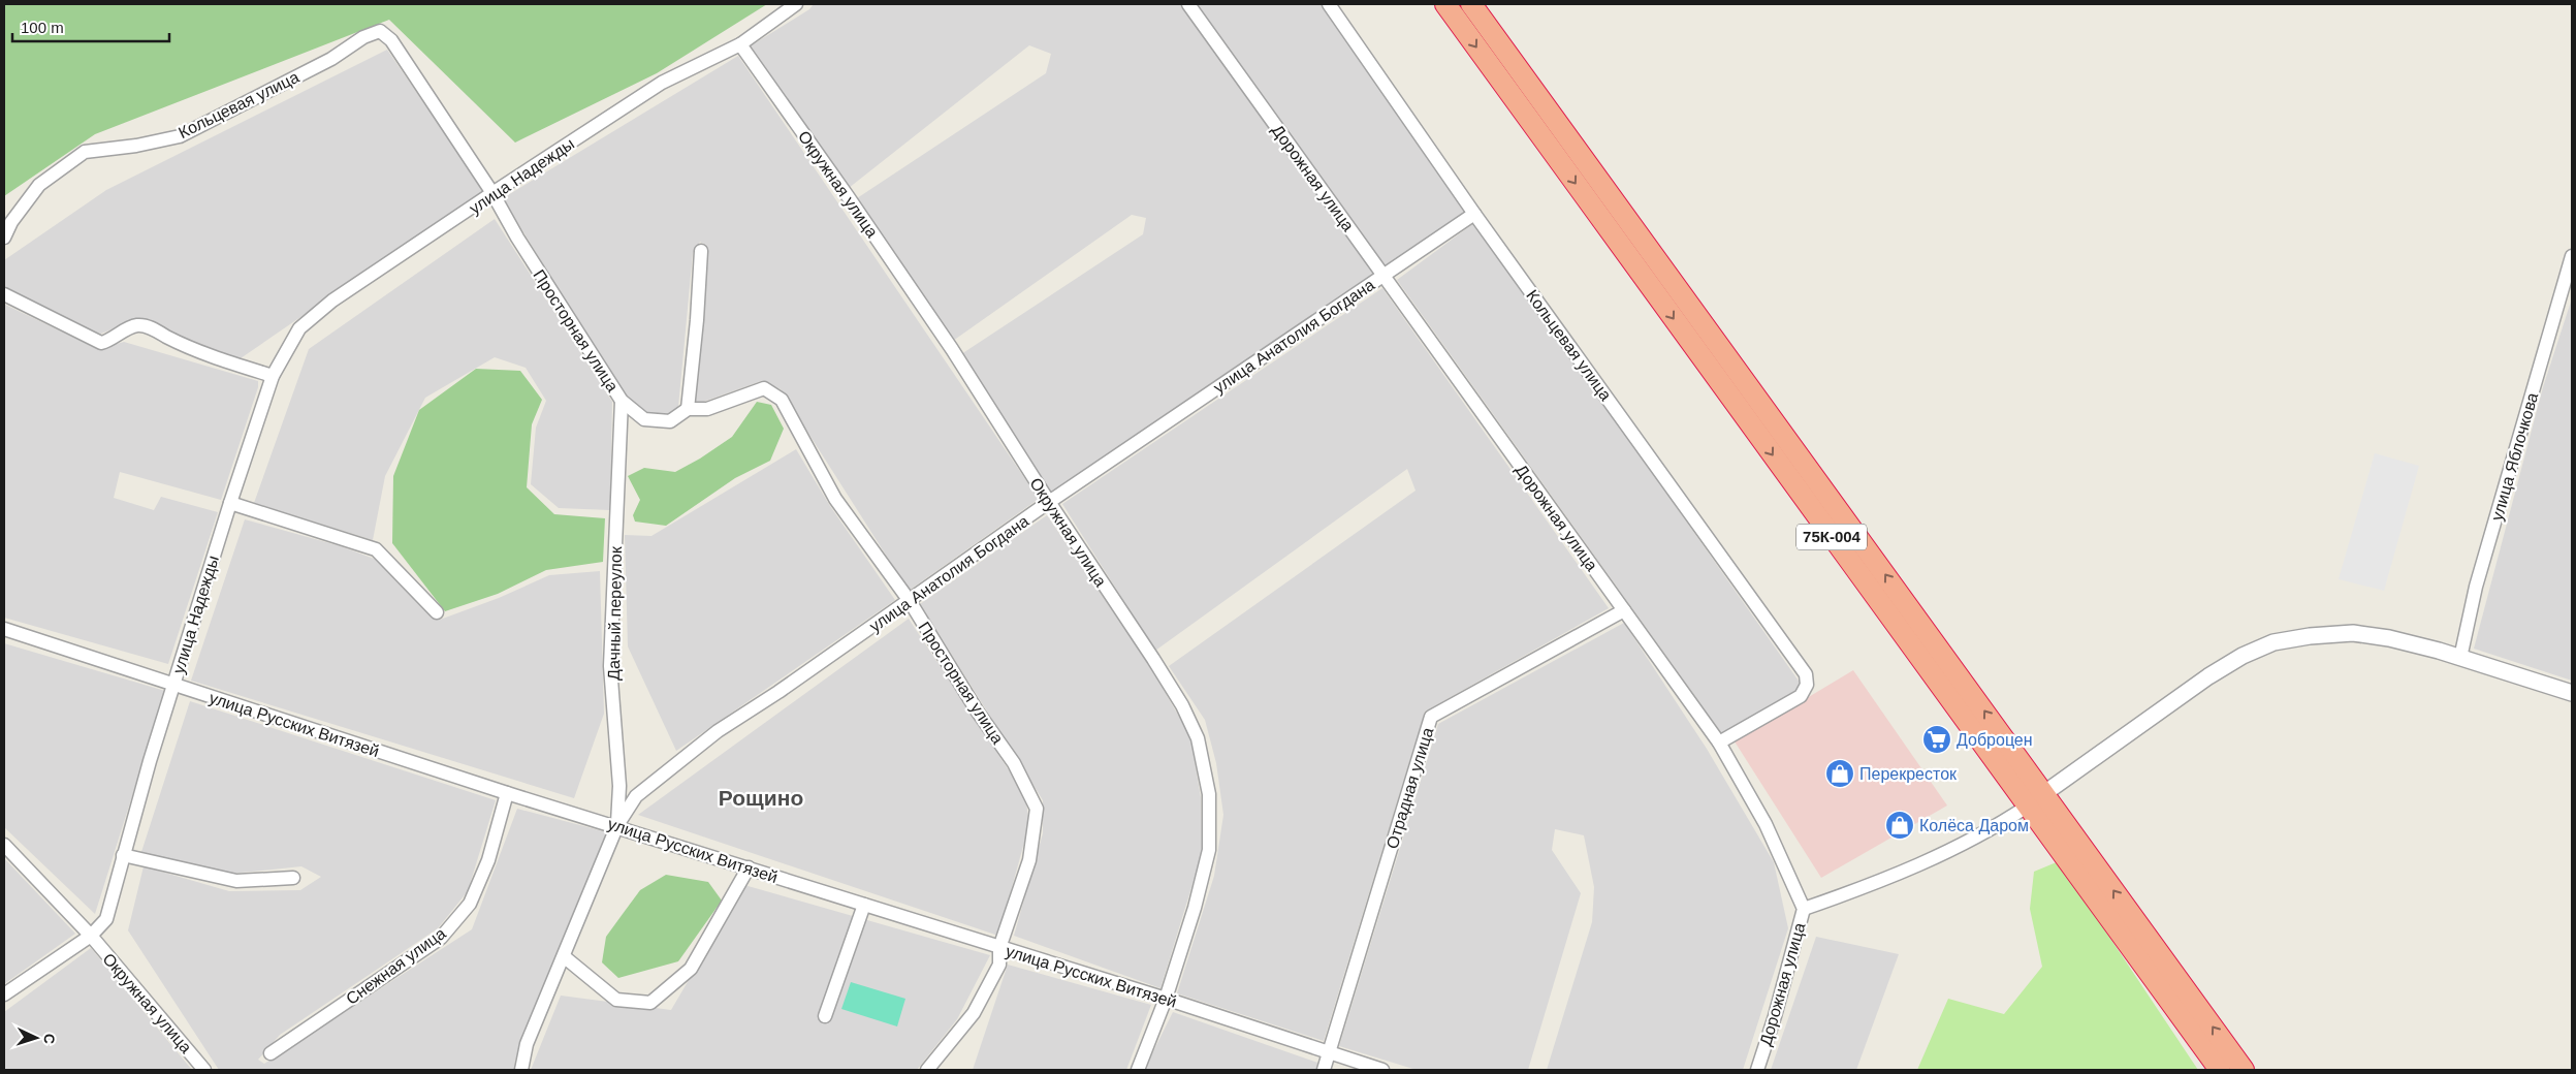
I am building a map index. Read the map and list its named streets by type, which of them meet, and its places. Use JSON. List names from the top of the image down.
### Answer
{
  "streets": {
    "highway": ["75К-004"],
    "street": [
      "Кольцевая улица",
      "улица Надежды",
      "Дорожная улица",
      "Окружная улица",
      "Просторная улица",
      "улица Анатолия Богдана",
      "улица Яблочкова",
      "Дачный переулок",
      "улица Русских Витязей",
      "Отрадная улица",
      "Снежная улица"
    ]
  },
  "crossings": [
    ["Кольцевая улица", "Дорожная улица"],
    ["Кольцевая улица", "Просторная улица"],
    ["Кольцевая улица", "улица Анатолия Богдана"],
    ["улица Надежды", "Окружная улица"],
    ["улица Надежды", "Просторная улица"],
    ["улица Надежды", "улица Русских Витязей"],
    ["Дорожная улица", "улица Анатолия Богдана"],
    ["Дорожная улица", "Отрадная улица"],
    ["Окружная улица", "улица Анатолия Богдана"],
    ["Окружная улица", "улица Русских Витязей"],
    ["Просторная улица", "улица Анатолия Богдана"],
    ["Просторная улица", "Дачный переулок"],
    ["Просторная улица", "улица Русских Витязей"],
    ["улица Анатолия Богдана", "Дачный переулок"],
    ["улица Анатолия Богдана", "улица Русских Витязей"],
    ["Дачный переулок", "улица Русских Витязей"],
    ["улица Русских Витязей", "Отрадная улица"],
    ["улица Русских Витязей", "Снежная улица"]
  ],
  "districts": ["Рощино"],
  "places": {
    "supermarket": ["Доброцен"],
    "shop": ["Перекресток", "Колёса Даром"]
  },
  "scale_bar": "100 m",
  "north": "right"
}
